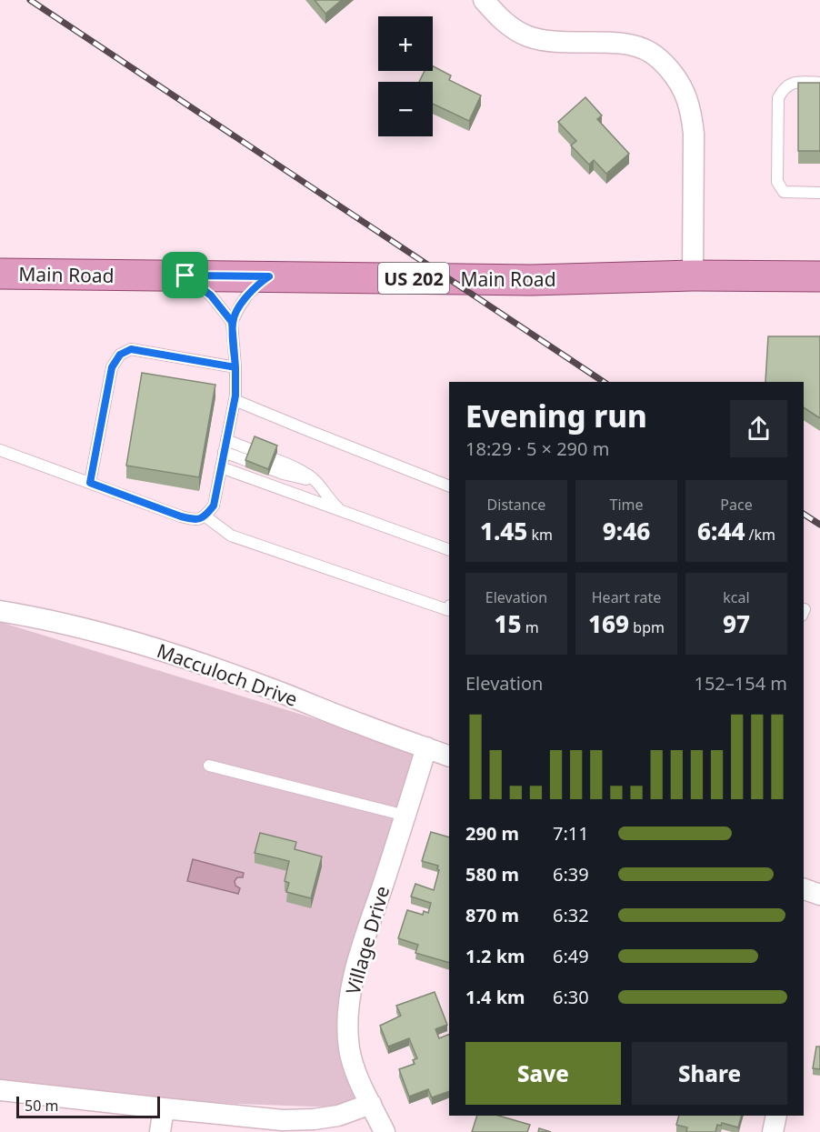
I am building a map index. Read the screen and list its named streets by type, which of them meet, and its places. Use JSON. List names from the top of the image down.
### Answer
{
  "streets": {
    "main road": ["Main Road", "US 202"],
    "street": ["Macculoch Drive", "Village Drive"]
  },
  "crossings": [
    ["Macculoch Drive", "Village Drive"]
  ],
  "scale_bar": "50 m",
  "page": {
    "map_buttons": ["+", "−"],
    "heading": ["Evening run", "18:29 · 5 × 290 m"],
    "stats": [
      ["Distance", "1.45 km"],
      ["Time", "9:46"],
      ["Pace", "6:44 /km"],
      ["Elevation", "15 m"],
      ["Heart rate", "169 bpm"],
      ["kcal", "97"]
    ],
    "chart": ["Elevation", "152–154 m"],
    "list": [
      {
        "name": "290 m",
        "note": "7:11"
      },
      {
        "name": "580 m",
        "note": "6:39"
      },
      {
        "name": "870 m",
        "note": "6:32"
      },
      {
        "name": "1.2 km",
        "note": "6:49"
      },
      {
        "name": "1.4 km",
        "note": "6:30"
      }
    ],
    "buttons": ["Save", "Share"],
    "scale": "50 m"
  }
}
